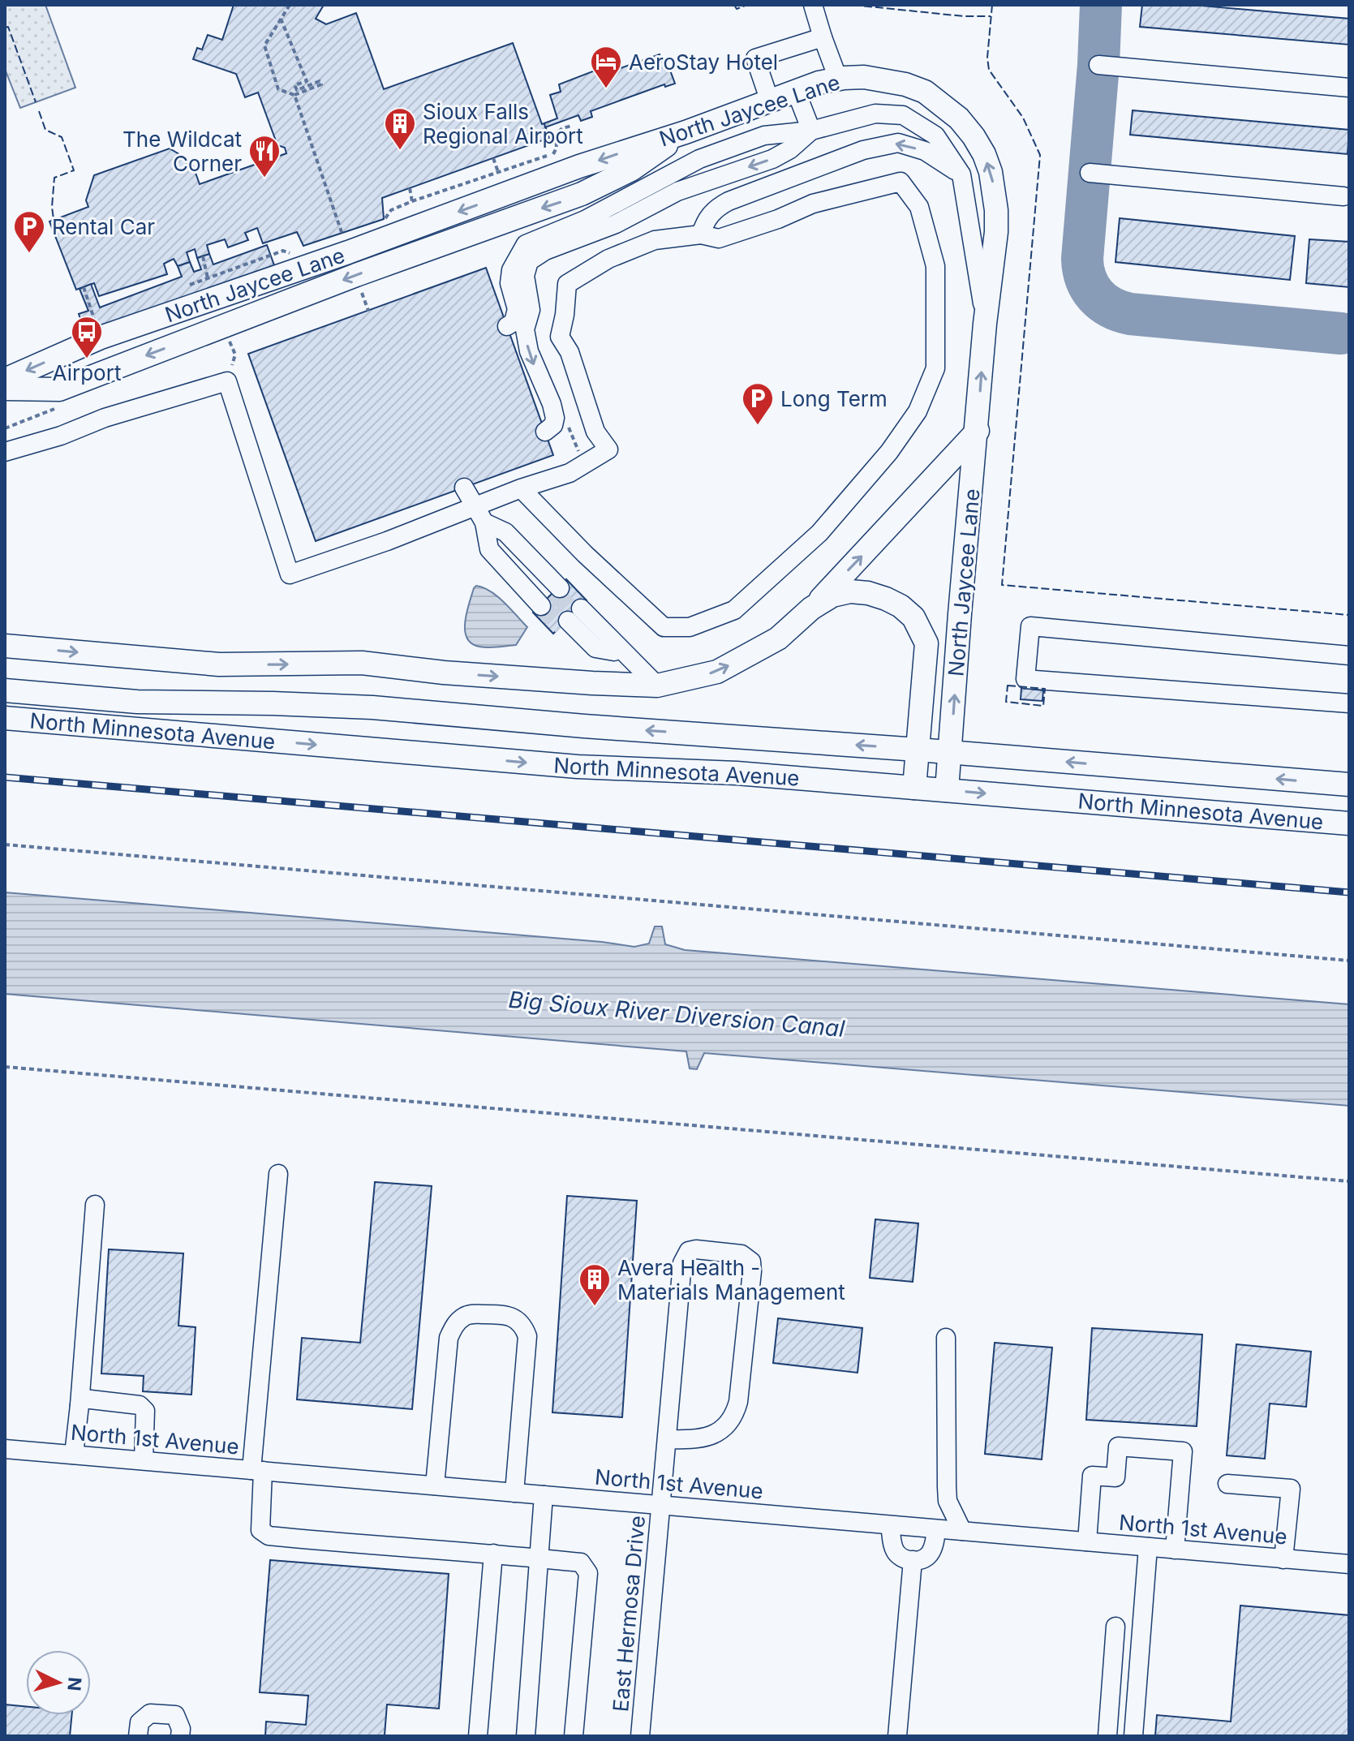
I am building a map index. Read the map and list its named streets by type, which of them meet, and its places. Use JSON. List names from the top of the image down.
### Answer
{
  "streets": {
    "main road": ["North Jaycee Lane", "North Minnesota Avenue"],
    "street": ["North 1st Avenue", "East Hermosa Drive"]
  },
  "crossings": [
    ["North Jaycee Lane", "North Minnesota Avenue"],
    ["North 1st Avenue", "East Hermosa Drive"]
  ],
  "water": ["Big Sioux River Diversion Canal"],
  "places": {
    "hotel": ["AeroStay Hotel"],
    "building": ["Sioux Falls Regional Airport", "Avera Health - Materials Management"],
    "restaurant": ["The Wildcat Corner"],
    "parking": ["Rental Car", "Long Term"],
    "bus stop": ["Airport"]
  },
  "north": "right"
}
